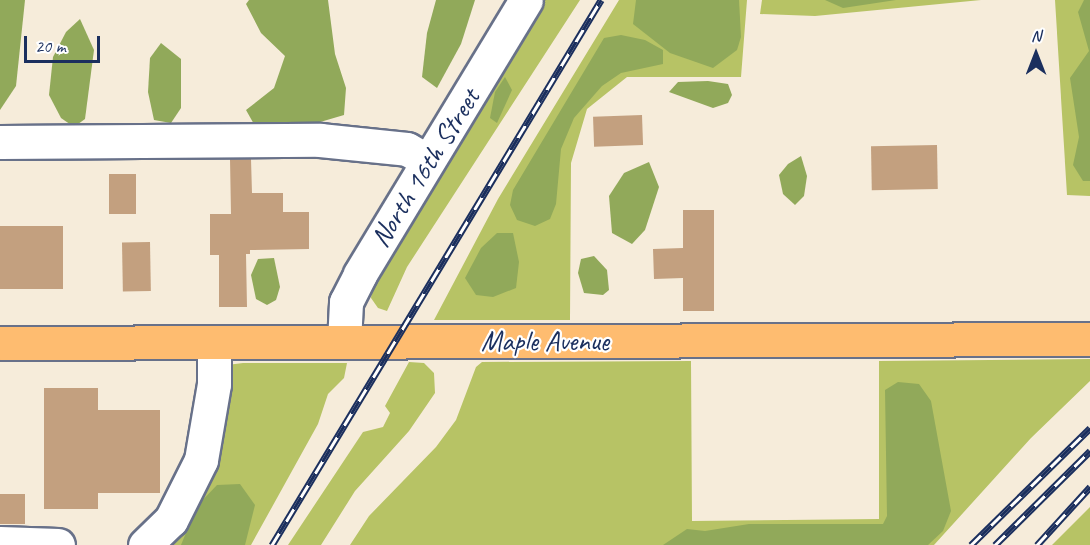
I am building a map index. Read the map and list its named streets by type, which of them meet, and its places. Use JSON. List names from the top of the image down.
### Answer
{
  "streets": {
    "main road": ["Maple Avenue"],
    "street": ["North 16th Street"]
  },
  "crossings": [
    ["North 16th Street", "Maple Avenue"]
  ],
  "scale_bar": "20 m",
  "north": "top"
}
